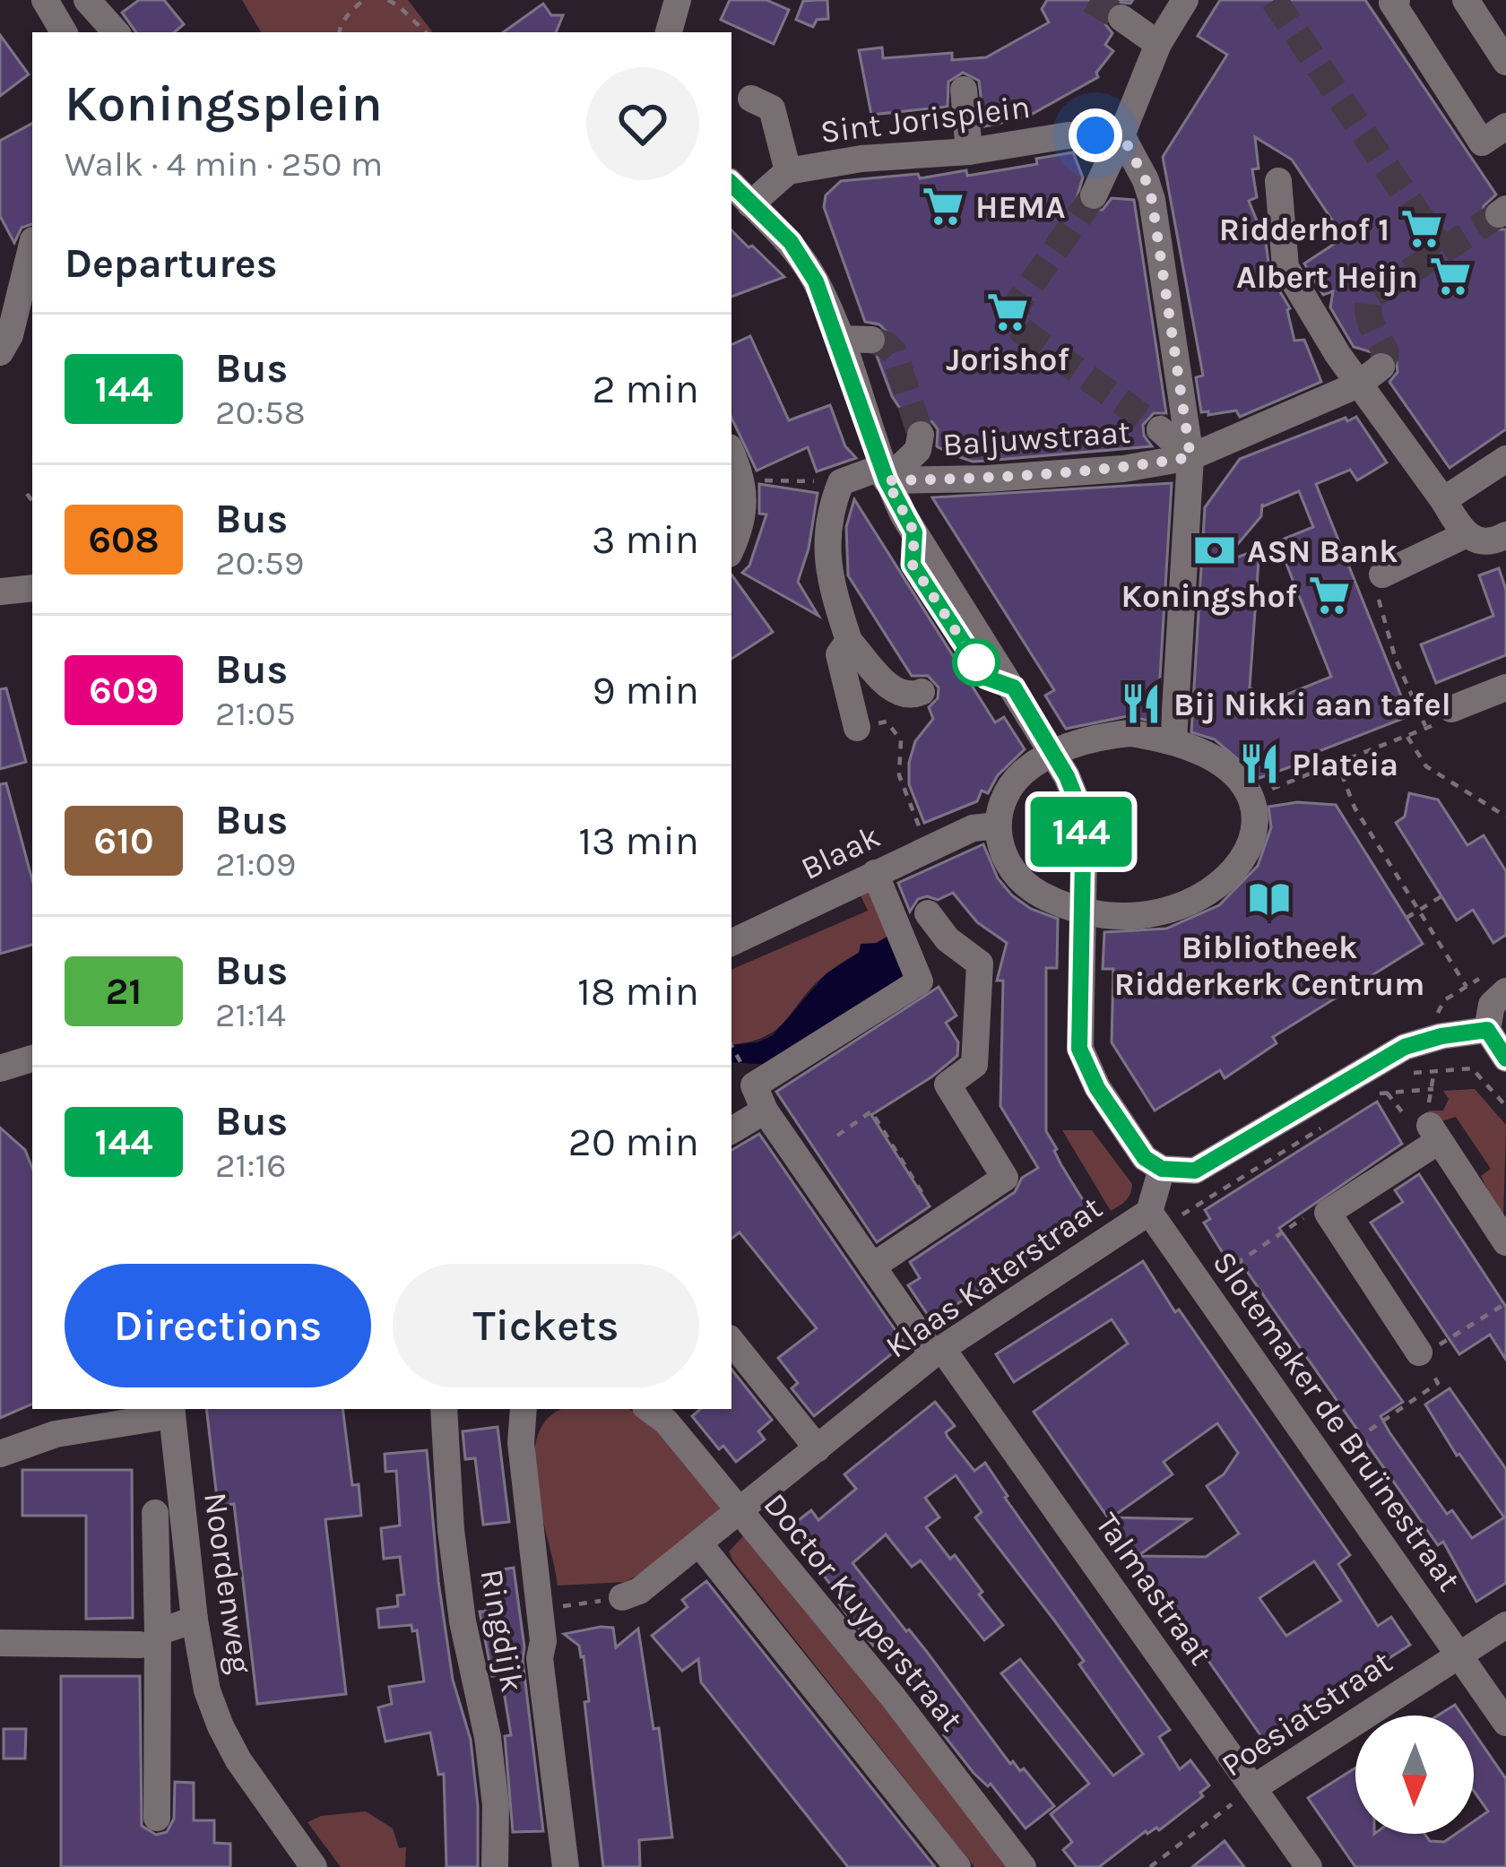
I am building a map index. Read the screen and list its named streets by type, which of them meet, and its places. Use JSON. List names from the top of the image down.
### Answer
{
  "streets": {
    "street": [
      "Sint Jorisplein",
      "Baljuwstraat",
      "Blaak",
      "Klaas Katerstraat",
      "Slotemaker de Bruïnestraat",
      "Noordenweg",
      "Talmastraat",
      "Doctor Kuyperstraat",
      "Ringdijk",
      "Poesiatstraat"
    ]
  },
  "crossings": [
    ["Klaas Katerstraat", "Slotemaker de Bruïnestraat"],
    ["Klaas Katerstraat", "Talmastraat"],
    ["Klaas Katerstraat", "Doctor Kuyperstraat"],
    ["Slotemaker de Bruïnestraat", "Poesiatstraat"],
    ["Talmastraat", "Poesiatstraat"]
  ],
  "places": {
    "supermarket": [
      "HEMA",
      "Ridderhof 1",
      "Albert Heijn",
      "Jorishof",
      "Koningshof"
    ],
    "bank": ["ASN Bank"],
    "restaurant": ["Bij Nikki aan tafel", "Plateia"],
    "library": ["Bibliotheek Ridderkerk Centrum"]
  },
  "lines": ["bus line 144"],
  "north": "bottom",
  "page": {
    "on_map": "144",
    "heading": [
      ["Koningsplein", "Walk · 4 min · 250 m"],
      "Departures"
    ],
    "list": [
      {
        "mark": "144",
        "name": "Bus",
        "note": "20:58",
        "value": "2 min"
      },
      {
        "mark": "608",
        "name": "Bus",
        "note": "20:59",
        "value": "3 min"
      },
      {
        "mark": "609",
        "name": "Bus",
        "note": "21:05",
        "value": "9 min"
      },
      {
        "mark": "610",
        "name": "Bus",
        "note": "21:09",
        "value": "13 min"
      },
      {
        "mark": "21",
        "name": "Bus",
        "note": "21:14",
        "value": "18 min"
      },
      {
        "mark": "144",
        "name": "Bus",
        "note": "21:16",
        "value": "20 min"
      }
    ],
    "buttons": ["Directions", "Tickets"]
  }
}
